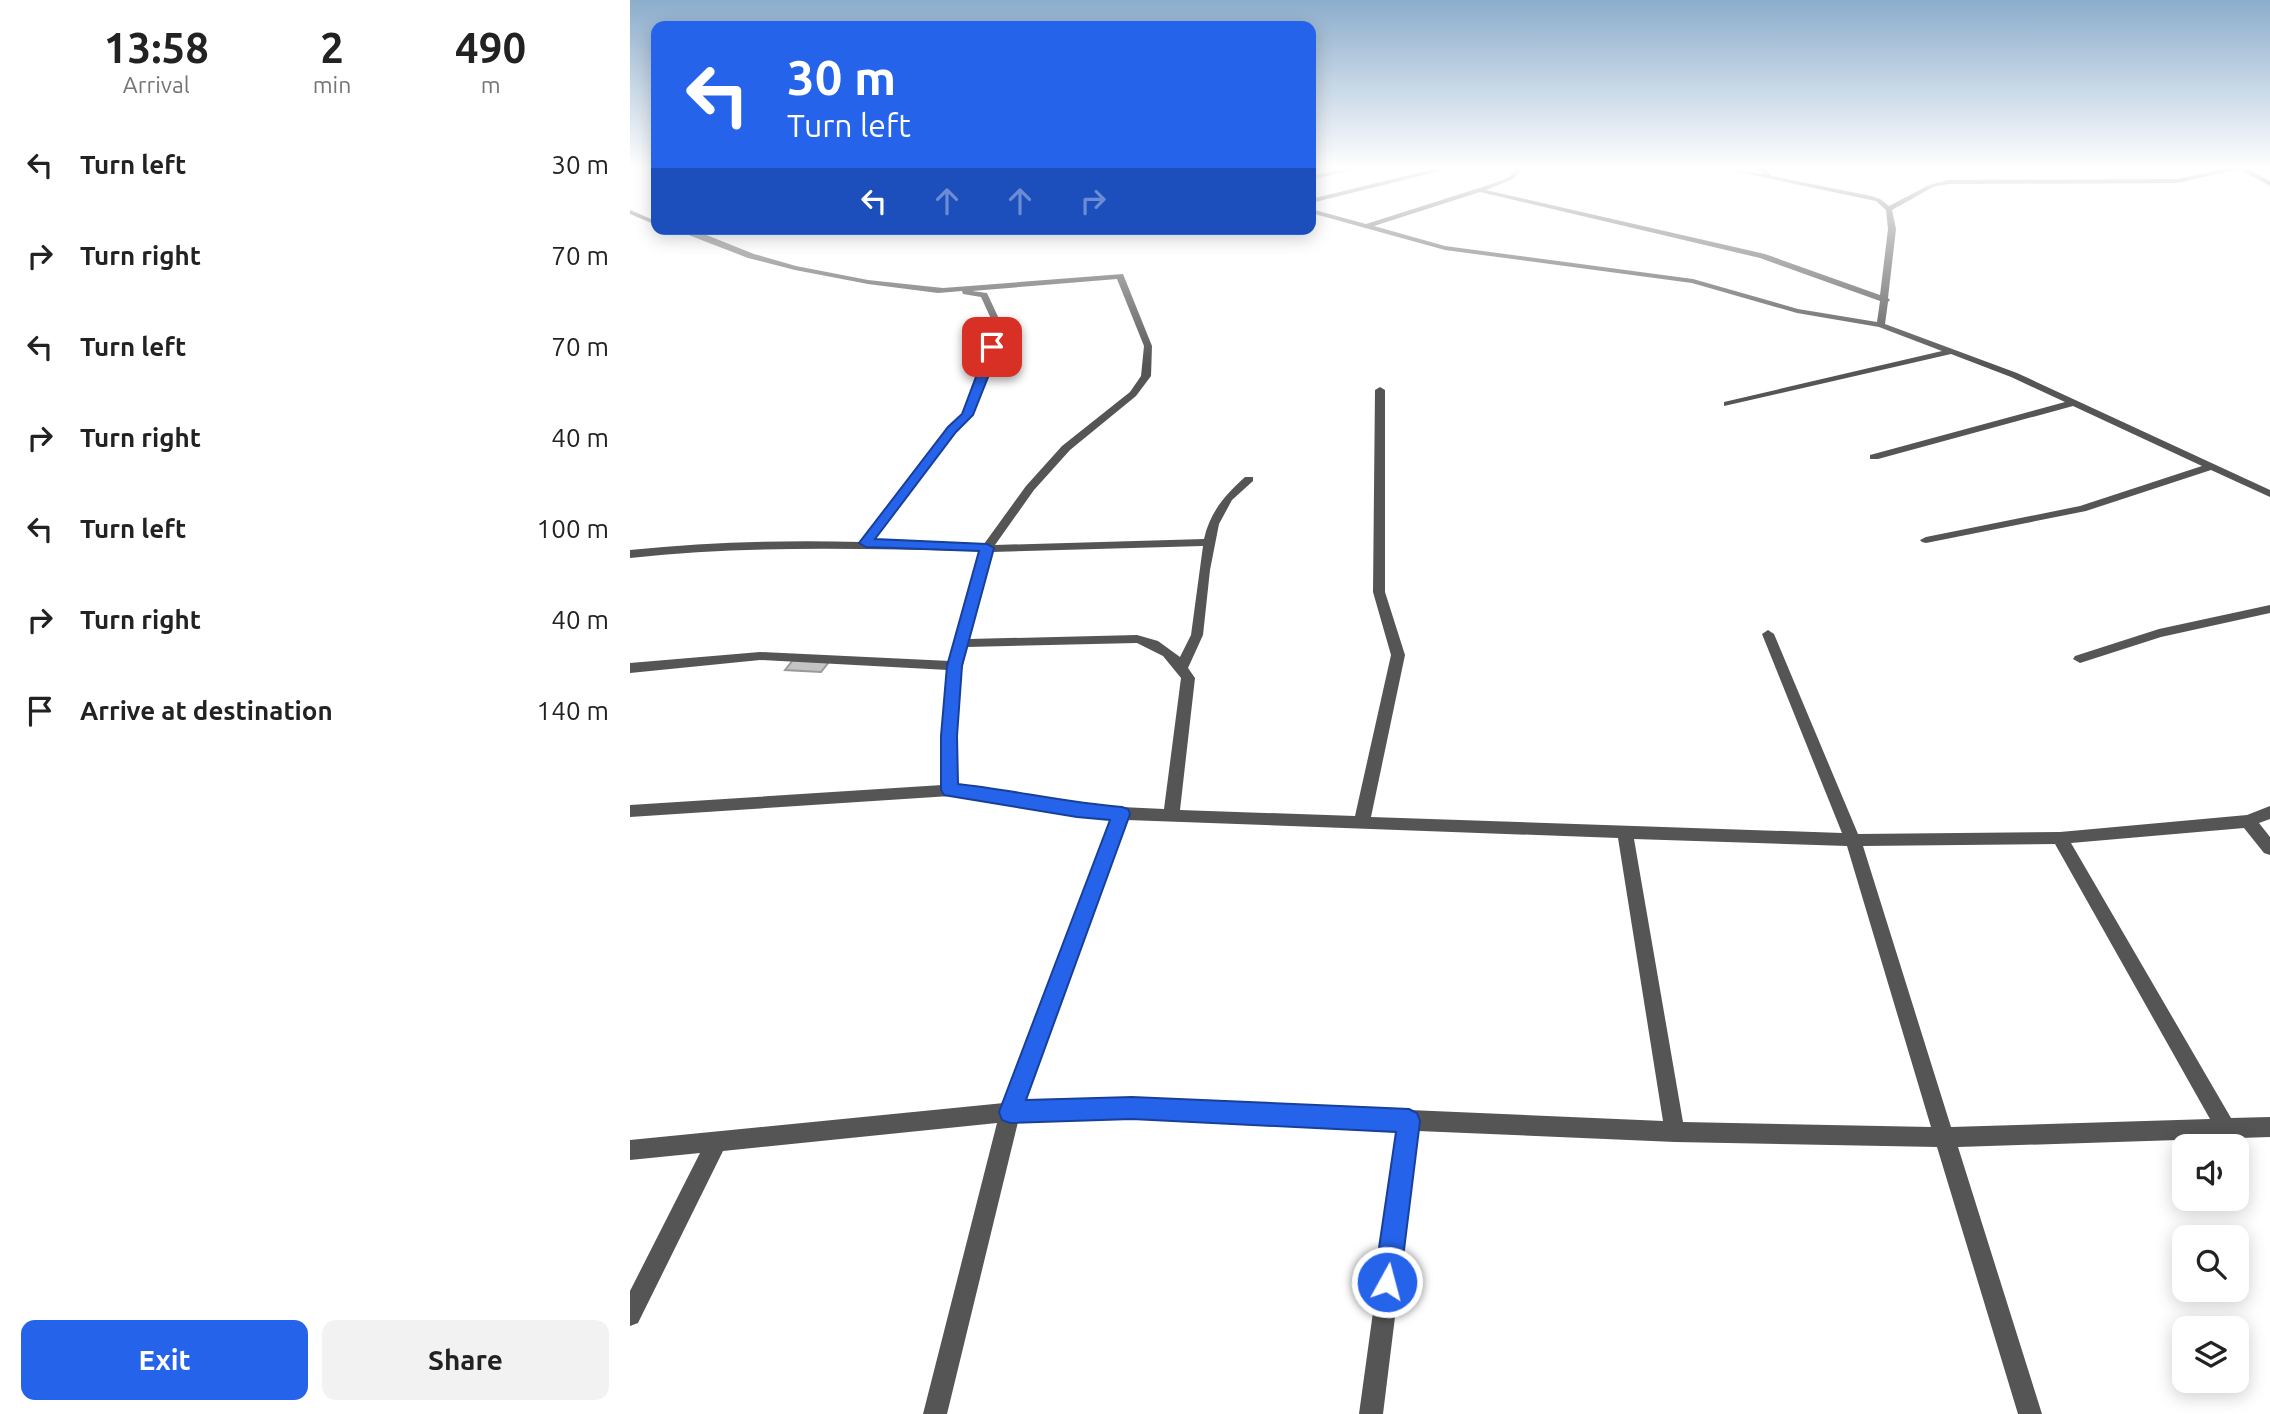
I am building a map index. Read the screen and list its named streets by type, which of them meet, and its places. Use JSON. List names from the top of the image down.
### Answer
{
  "page": {
    "eta": [
      "13:58",
      "Arrival",
      "2",
      "min",
      "490",
      "m"
    ],
    "turn": ["30 m", "Turn left"],
    "list": [
      {
        "name": "Turn left",
        "value": "30 m"
      },
      {
        "name": "Turn right",
        "value": "70 m"
      },
      {
        "name": "Turn left",
        "value": "70 m"
      },
      {
        "name": "Turn right",
        "value": "40 m"
      },
      {
        "name": "Turn left",
        "value": "100 m"
      },
      {
        "name": "Turn right",
        "value": "40 m"
      },
      {
        "name": "Arrive at destination",
        "value": "140 m"
      }
    ],
    "buttons": ["Exit", "Share"]
  }
}
